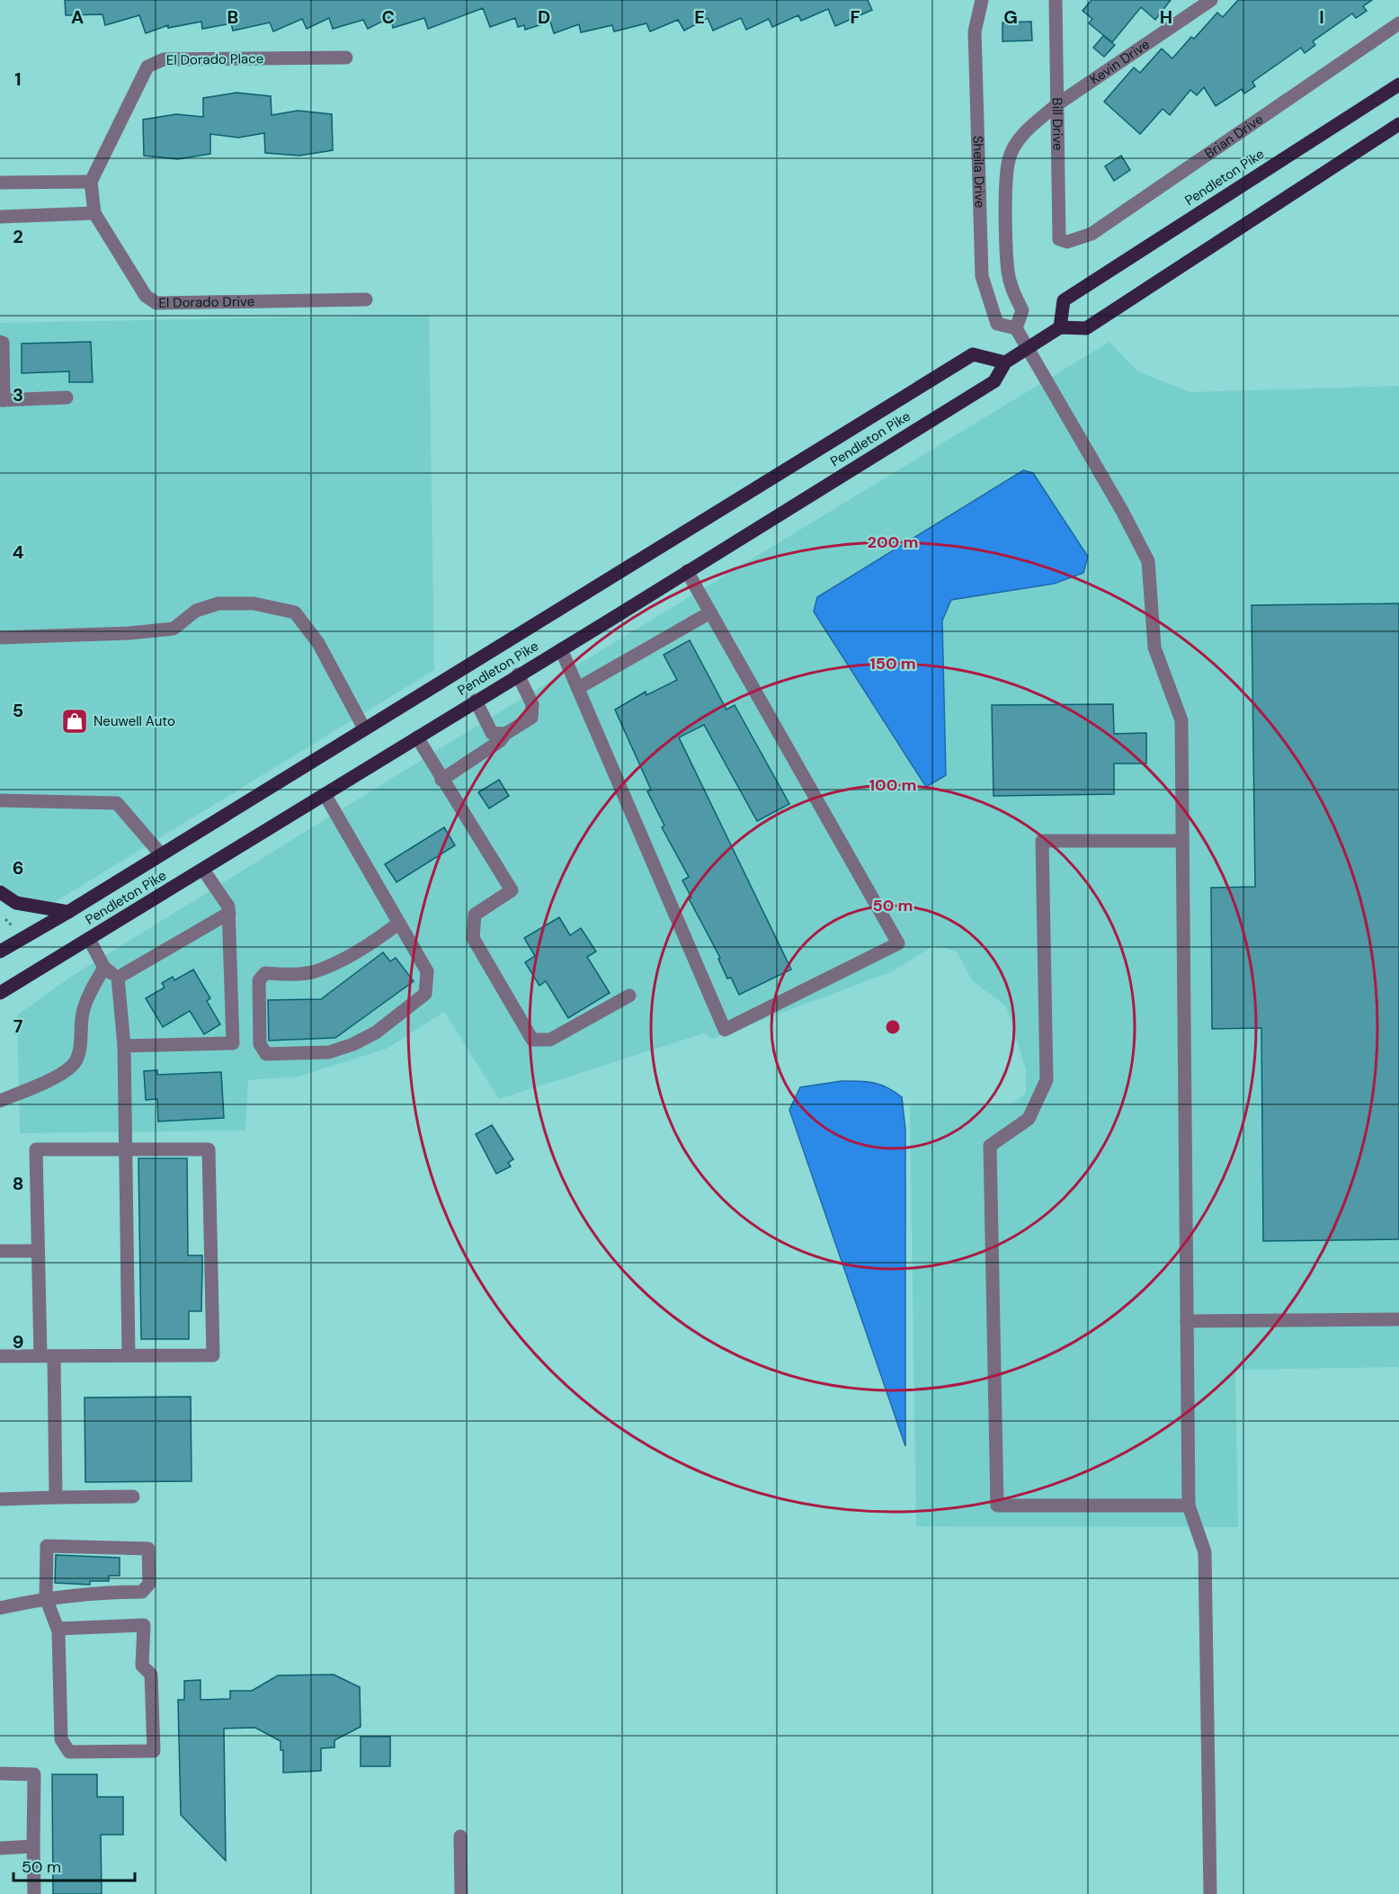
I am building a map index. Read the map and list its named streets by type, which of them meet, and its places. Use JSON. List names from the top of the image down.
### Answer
{
  "streets": {
    "main road": ["Pendleton Pike"],
    "street": [
      "El Dorado Place",
      "Kevin Drive",
      "Bill Drive",
      "Brian Drive",
      "Sheila Drive",
      "El Dorado Drive"
    ]
  },
  "crossings": [
    ["Kevin Drive", "Bill Drive"],
    ["Kevin Drive", "Sheila Drive"],
    ["Bill Drive", "Brian Drive"],
    ["Bill Drive", "Sheila Drive"]
  ],
  "places": {
    "shop": ["Neuwell Auto"]
  },
  "scale_bar": "50 m",
  "grid": {
    "columns": [
      "A",
      "B",
      "C",
      "D",
      "E",
      "F",
      "G",
      "H",
      "I"
    ],
    "rows": [
      "1",
      "2",
      "3",
      "4",
      "5",
      "6",
      "7",
      "8",
      "9"
    ]
  },
  "rings": [
    "200 m",
    "150 m",
    "100 m",
    "50 m"
  ]
}
